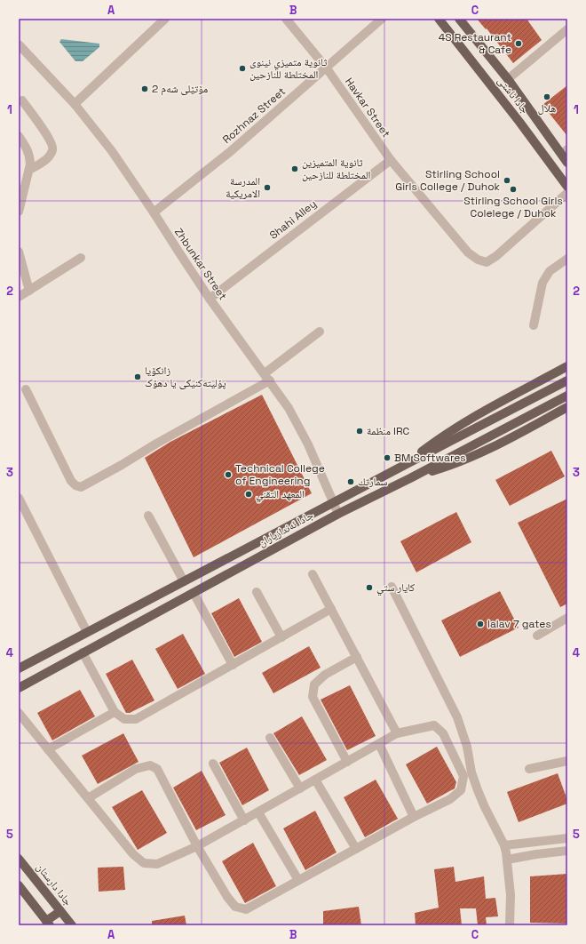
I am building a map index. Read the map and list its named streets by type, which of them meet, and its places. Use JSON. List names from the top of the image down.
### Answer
{
  "streets": {
    "main road": ["جادا ئاشتی", "جادا ئەندازیاران", "جادا دارستان"],
    "street": [
      "Havkar Street",
      "Rozhnaz Street",
      "Shahi Alley",
      "Zhbunkar Street"
    ]
  },
  "crossings": [
    ["Havkar Street", "Rozhnaz Street"],
    ["Havkar Street", "Shahi Alley"],
    ["Rozhnaz Street", "Zhbunkar Street"],
    ["Shahi Alley", "Zhbunkar Street"],
    ["Zhbunkar Street", "جادا ئەندازیاران"]
  ],
  "places": [
    "4S Restaurant & Cafe",
    "ثانوية متميزي نينوى المختلطة للنازحين",
    "مۆتێلی شەم 2",
    "هلال",
    "ثانوية المتميزين المختلطة للنازحين",
    "Stirling School Girls College / Duhok",
    "المدرسة الامريكية",
    "Stirling School Girls Colelege / Duhok",
    "زانکۆیا پۆلیتەکنیکی یا دهۆک",
    "منظمة IRC",
    "BM Softwares",
    "Technical College of Engineering",
    "سمارتك",
    "المعهد التقني",
    "كايار ستي",
    "lalav 7 gates"
  ],
  "grid": {
    "columns": ["A", "B", "C"],
    "rows": [
      "1",
      "2",
      "3",
      "4",
      "5"
    ]
  }
}
